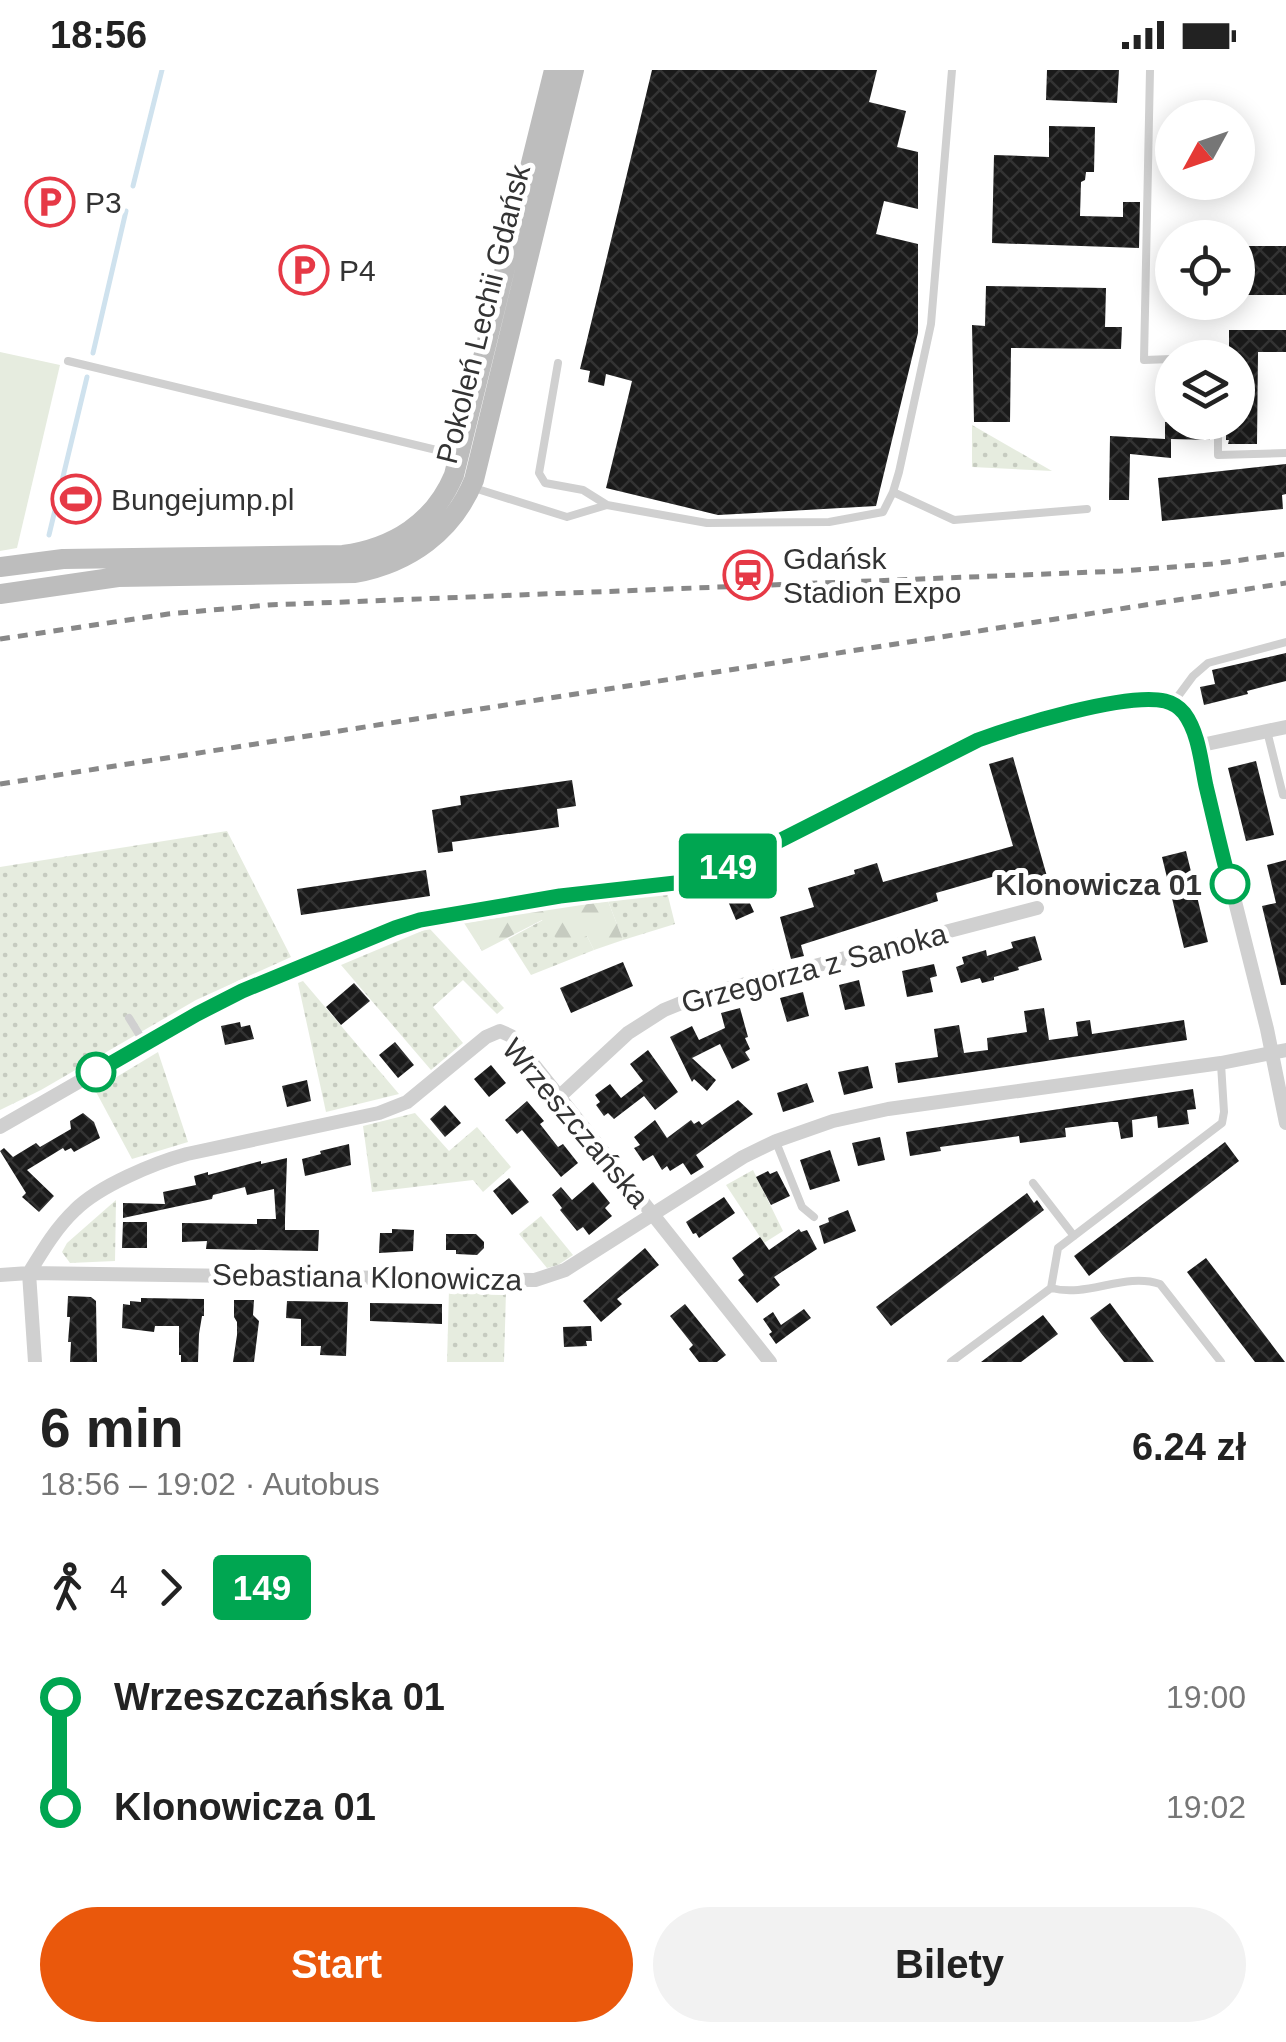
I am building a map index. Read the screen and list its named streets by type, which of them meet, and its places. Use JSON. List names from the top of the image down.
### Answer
{
  "streets": {
    "street": [
      "Pokoleń Lechii Gdańsk",
      "Grzegorza z Sanoka",
      "Wrzeszczańska",
      "Sebastiana Klonowicza"
    ]
  },
  "crossings": [
    ["Grzegorza z Sanoka", "Wrzeszczańska"],
    ["Wrzeszczańska", "Sebastiana Klonowicza"]
  ],
  "places": {
    "parking": ["P3", "P4"],
    "sports": ["Bungejump.pl"],
    "station": ["Gdańsk Stadion Expo"],
    "other": ["Klonowicza 01"]
  },
  "lines": ["bus line 149"],
  "north": "bottom left",
  "page": {
    "status": "18:56",
    "on_map": "149",
    "heading": ["6 min", "18:56 – 19:02 · Autobus", "6.24 zł"],
    "legs": ["4", "149"],
    "list": [
      {
        "name": "Wrzeszczańska 01",
        "value": "19:00"
      },
      {
        "name": "Klonowicza 01",
        "value": "19:02"
      }
    ],
    "buttons": ["Start", "Bilety"]
  }
}
